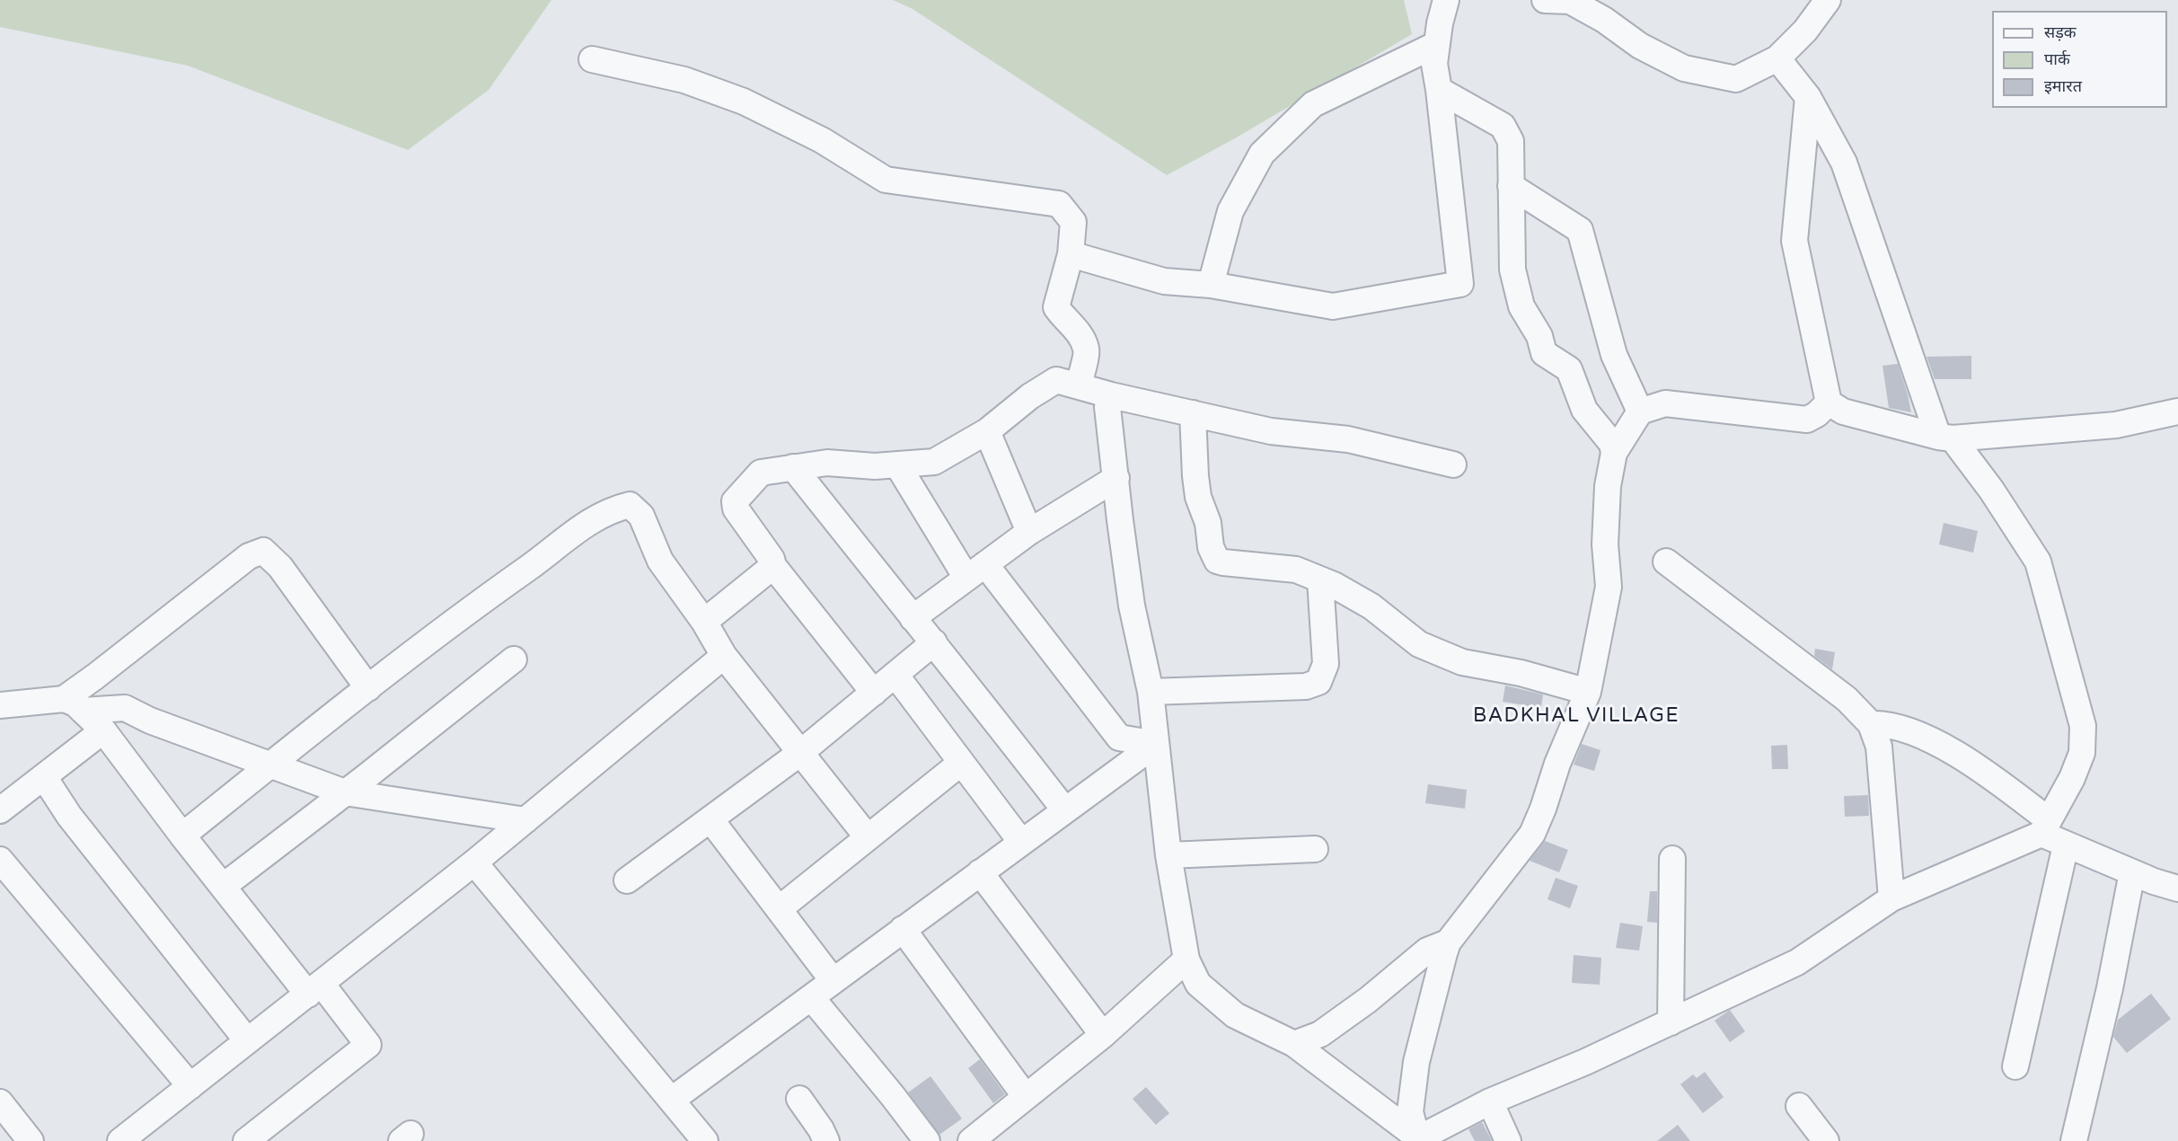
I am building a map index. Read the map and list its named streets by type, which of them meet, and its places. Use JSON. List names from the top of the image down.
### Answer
{
  "districts": ["BADKHAL VILLAGE"],
  "legend": ["सड़क", "पार्क", "इमारत"]
}
